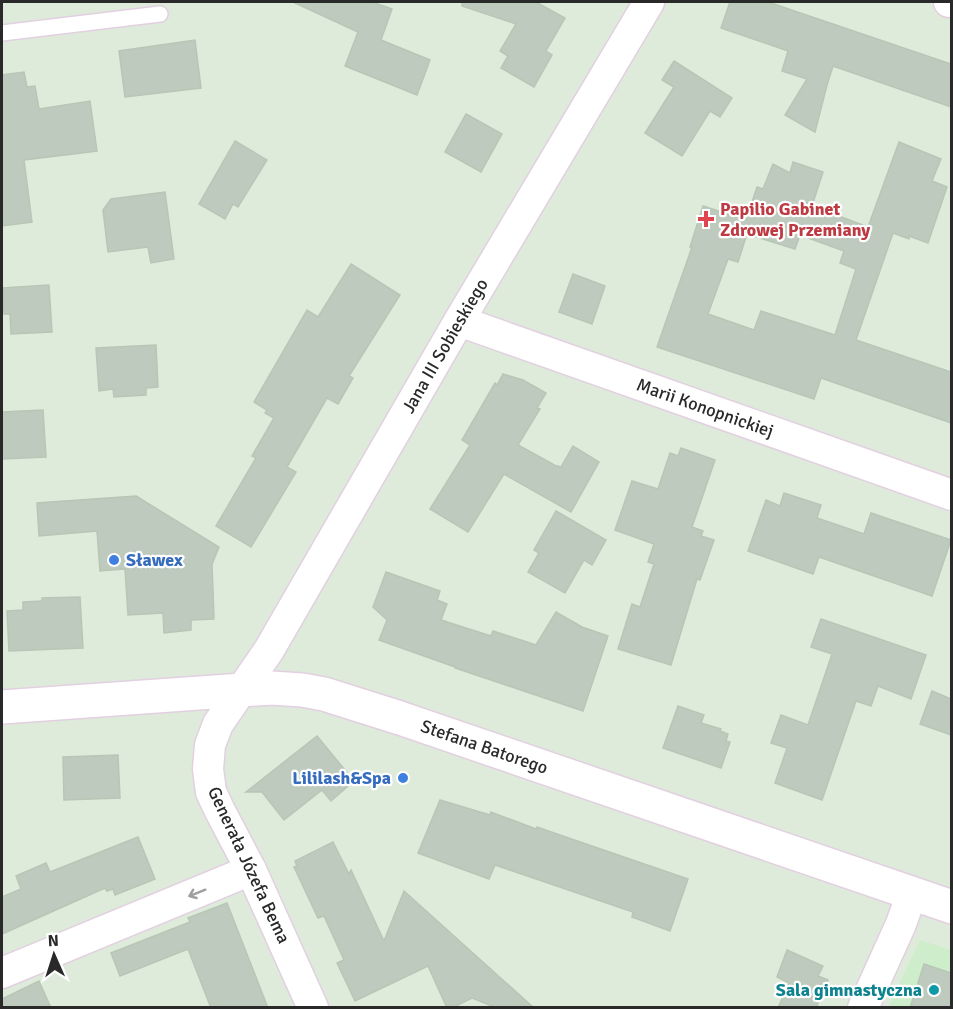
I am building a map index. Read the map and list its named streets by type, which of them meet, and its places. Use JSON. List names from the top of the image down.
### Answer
{
  "streets": {
    "street": [
      "Jana III Sobieskiego",
      "Marii Konopnickiej",
      "Stefana Batorego",
      "Generała Józefa Bema"
    ]
  },
  "crossings": [
    ["Jana III Sobieskiego", "Marii Konopnickiej"],
    ["Jana III Sobieskiego", "Stefana Batorego"],
    ["Jana III Sobieskiego", "Generała Józefa Bema"],
    ["Stefana Batorego", "Generała Józefa Bema"]
  ],
  "places": {
    "health": ["Papilio Gabinet Zdrowej Przemiany"],
    "other": ["Sławex", "Lililash&Spa", "Sala gimnastyczna"]
  },
  "north": "top"
}
